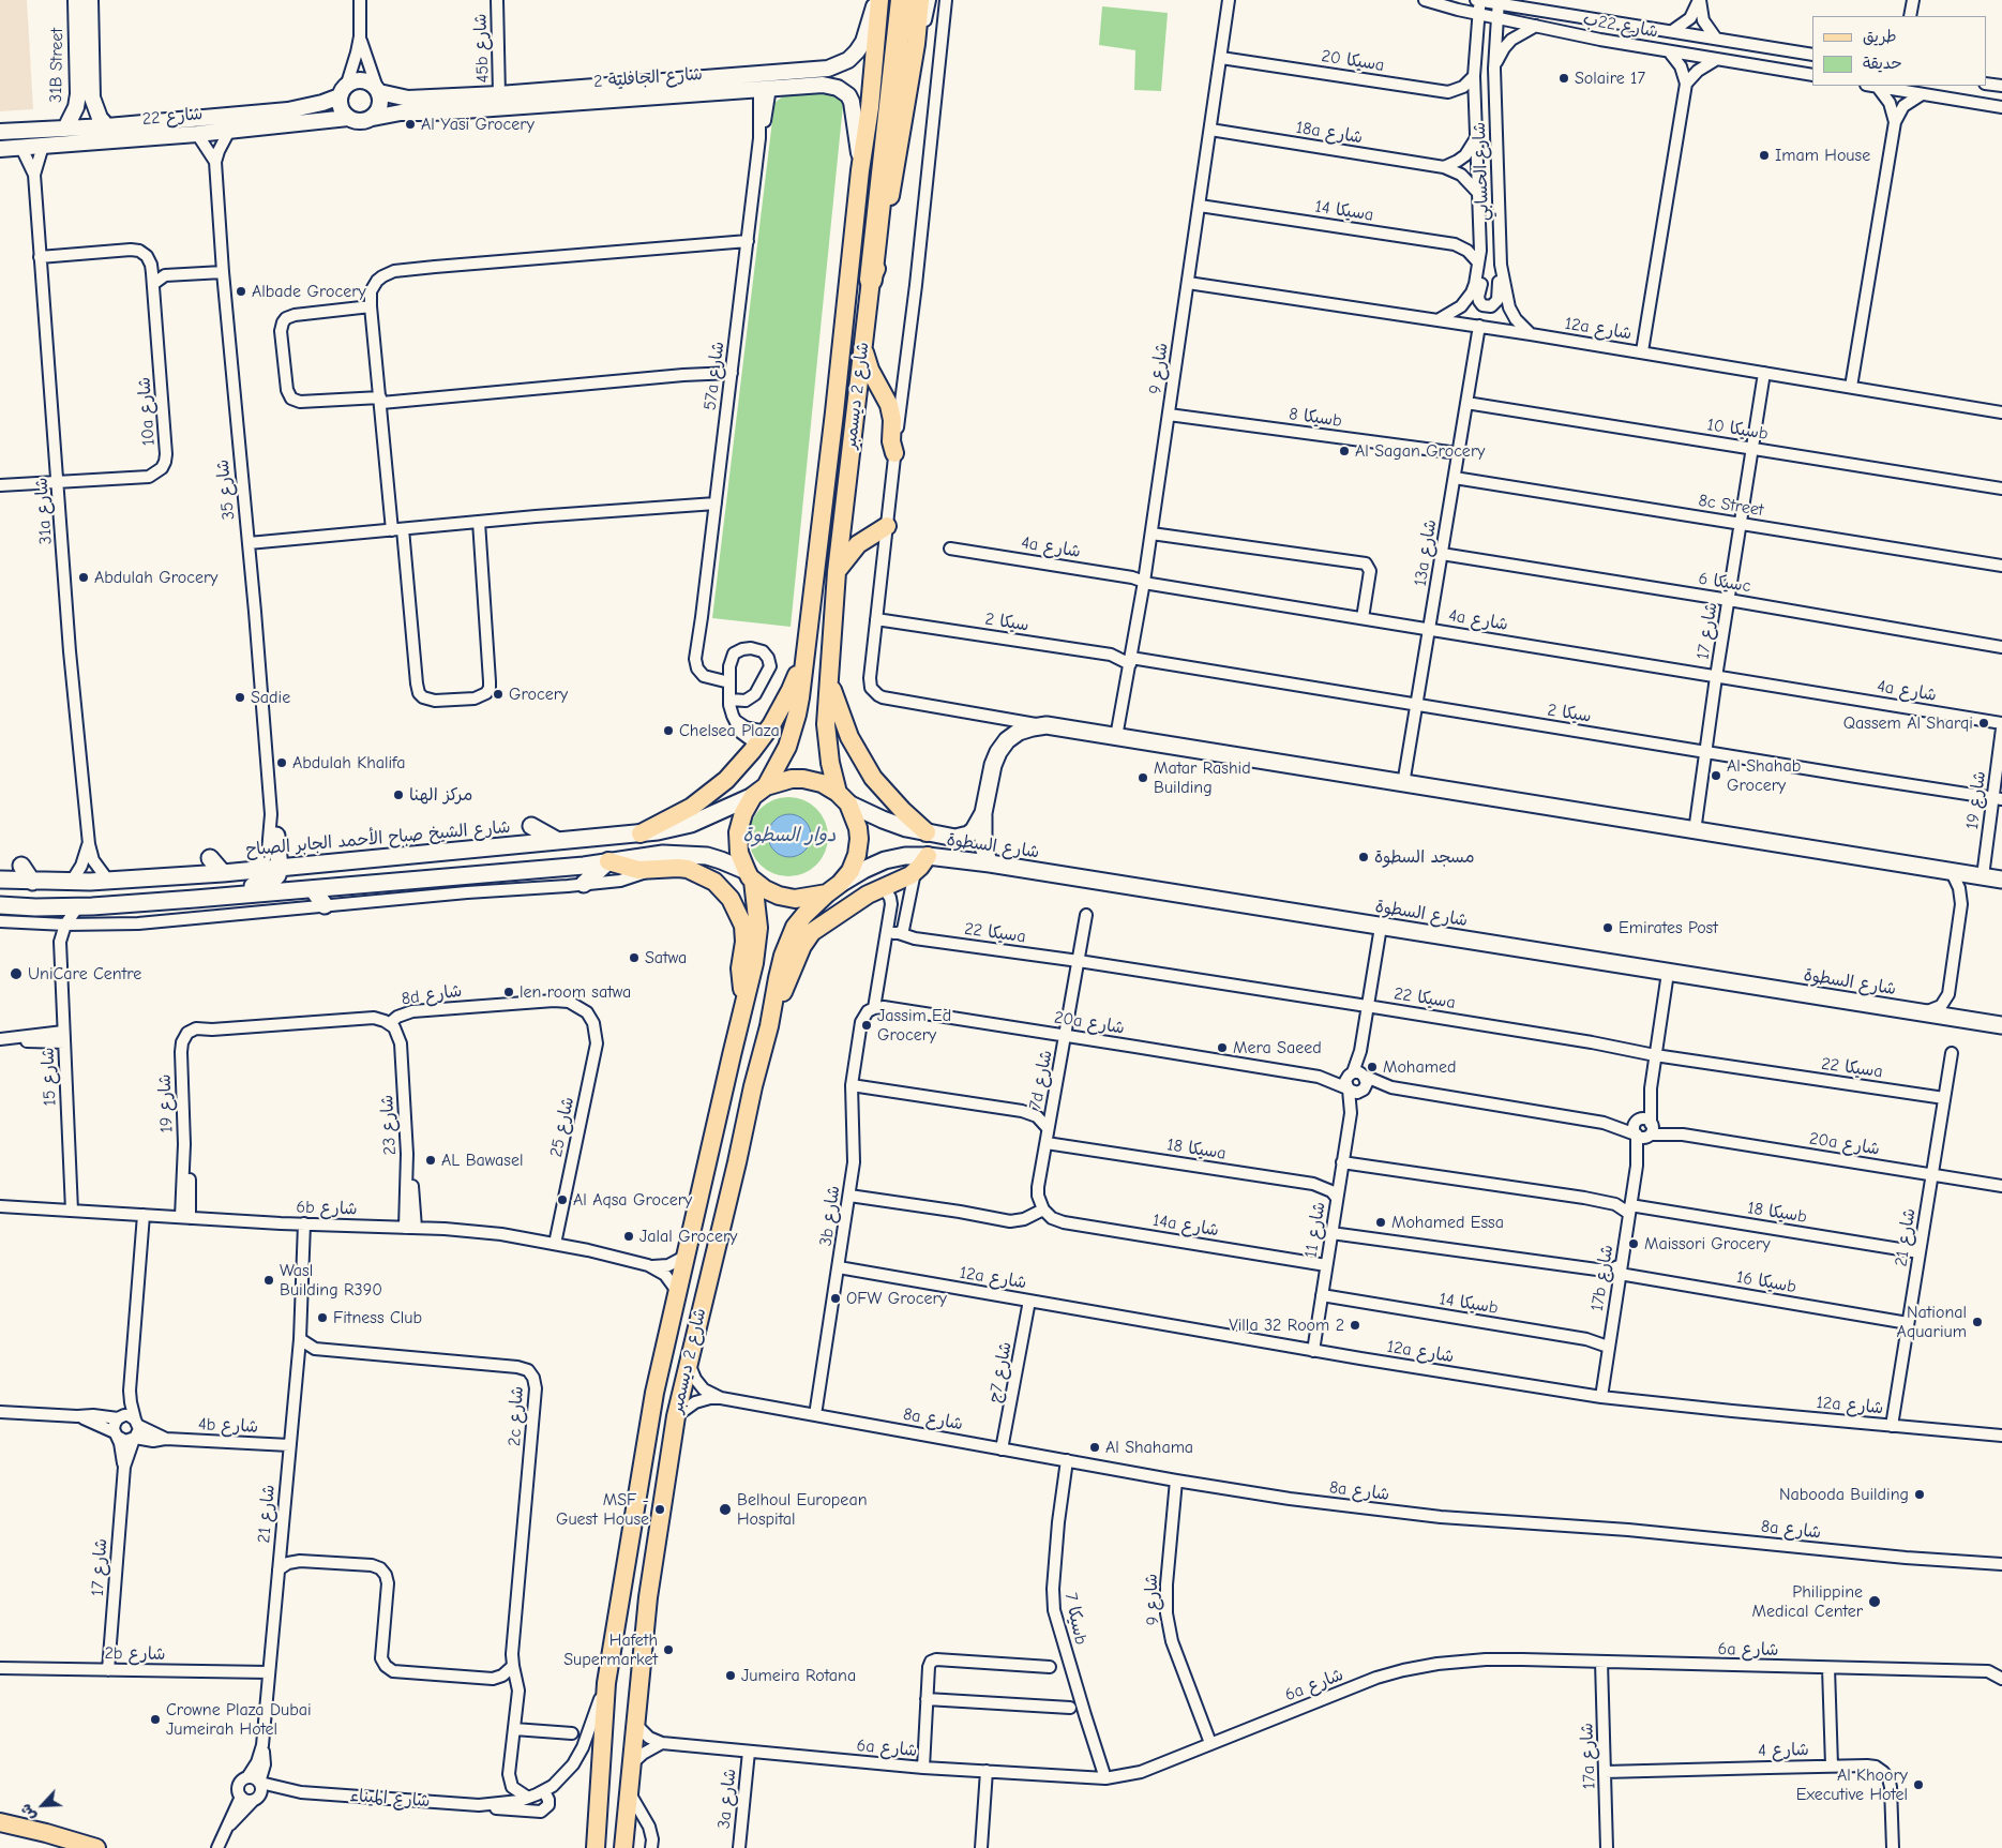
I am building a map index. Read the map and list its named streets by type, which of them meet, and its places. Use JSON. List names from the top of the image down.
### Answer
{
  "streets": {
    "main road": ["شارع 2 ديسمبر", "شارع الشيخ صباح الأحمد الجابر الصباح", "شارع السطوة"],
    "street": [
      "شارع 22ب",
      "45b شارع",
      "سيكا 20a",
      "31B Street",
      "شارع الجافلية 2",
      "شارع 22",
      "18a شارع",
      "شارع الحسابي",
      "سيكا 14a",
      "12a شارع",
      "شارع 9",
      "57a شارع",
      "10a شارع",
      "سيكا 8b",
      "سيكا 10b",
      "شارع 35",
      "8c Street",
      "31a شارع",
      "4a شارع",
      "13a شارع",
      "سيكا 6c",
      "سيكا 2",
      "شارع 17",
      "شارع 19",
      "سيكا 22a",
      "8d شارع",
      "20a شارع",
      "شارع 15",
      "7d شارع",
      "شارع 23",
      "شارع 25",
      "سيكا 18a",
      "6b شارع",
      "سيكا 18b",
      "3b شارع",
      "14a شارع",
      "شارع 11",
      "شارع 21",
      "17b شارع",
      "سيكا 16b",
      "سيكا 14b",
      "شارع 7ج",
      "2c شارع",
      "8a شارع",
      "4b شارع",
      "سيكا 7b",
      "6a شارع",
      "2b شارع",
      "شارع 4",
      "17a شارع",
      "شارع الميناء",
      "3a شارع"
    ]
  },
  "crossings": [
    ["شارع 22ب", "شارع الحسابي"],
    ["45b شارع", "شارع الجافلية 2"],
    ["سيكا 20a", "شارع الحسابي"],
    ["سيكا 20a", "شارع 9"],
    ["31B Street", "شارع 22"],
    ["شارع الجافلية 2", "شارع 22"],
    ["شارع الجافلية 2", "57a شارع"],
    ["شارع الجافلية 2", "شارع 2 ديسمبر"],
    ["شارع 22", "شارع 35"],
    ["شارع 22", "31a شارع"],
    ["18a شارع", "شارع الحسابي"],
    ["18a شارع", "شارع 9"],
    ["شارع الحسابي", "سيكا 14a"],
    ["شارع الحسابي", "12a شارع"],
    ["سيكا 14a", "شارع 9"],
    ["12a شارع", "شارع 9"],
    ["12a شارع", "13a شارع"],
    ["12a شارع", "شارع 17"],
    ["12a شارع", "3b شارع"],
    ["12a شارع", "شارع 11"],
    ["12a شارع", "شارع 21"],
    ["12a شارع", "17b شارع"],
    ["12a شارع", "شارع 7ج"],
    ["شارع 9", "سيكا 8b"],
    ["شارع 9", "4a شارع"],
    ["شارع 9", "سيكا 2"],
    ["شارع 9", "شارع السطوة"],
    ["شارع 9", "8a شارع"],
    ["شارع 9", "6a شارع"],
    ["شارع 2 ديسمبر", "شارع الشيخ صباح الأحمد الجابر الصباح"],
    ["شارع 2 ديسمبر", "شارع السطوة"],
    ["شارع 2 ديسمبر", "6b شارع"],
    ["شارع 2 ديسمبر", "8a شارع"],
    ["شارع 2 ديسمبر", "6a شارع"],
    ["شارع 2 ديسمبر", "شارع الميناء"],
    ["10a شارع", "31a شارع"],
    ["سيكا 8b", "13a شارع"],
    ["سيكا 10b", "13a شارع"],
    ["سيكا 10b", "شارع 17"],
    ["شارع 35", "شارع الشيخ صباح الأحمد الجابر الصباح"],
    ["8c Street", "13a شارع"],
    ["8c Street", "شارع 17"],
    ["31a شارع", "شارع الشيخ صباح الأحمد الجابر الصباح"],
    ["4a شارع", "13a شارع"],
    ["4a شارع", "شارع 17"],
    ["13a شارع", "سيكا 6c"],
    ["13a شارع", "سيكا 2"],
    ["13a شارع", "شارع السطوة"],
    ["سيكا 6c", "شارع 17"],
    ["سيكا 2", "شارع 17"],
    ["سيكا 2", "شارع 19"],
    ["سيكا 2", "شارع السطوة"],
    ["شارع 17", "شارع السطوة"],
    ["شارع 17", "4b شارع"],
    ["شارع 17", "2b شارع"],
    ["شارع 19", "شارع السطوة"],
    ["شارع 19", "8d شارع"],
    ["شارع 19", "6b شارع"],
    ["شارع الشيخ صباح الأحمد الجابر الصباح", "شارع السطوة"],
    ["شارع السطوة", "17b شارع"],
    ["سيكا 22a", "7d شارع"],
    ["سيكا 22a", "شارع 21"],
    ["سيكا 22a", "17b شارع"],
    ["8d شارع", "شارع 23"],
    ["8d شارع", "شارع 25"],
    ["20a شارع", "7d شارع"],
    ["20a شارع", "3b شارع"],
    ["20a شارع", "شارع 11"],
    ["20a شارع", "شارع 21"],
    ["20a شارع", "17b شارع"],
    ["شارع 15", "6b شارع"],
    ["7d شارع", "سيكا 18a"],
    ["7d شارع", "14a شارع"],
    ["شارع 23", "6b شارع"],
    ["شارع 25", "6b شارع"],
    ["سيكا 18a", "شارع 11"],
    ["6b شارع", "شارع 21"],
    ["سيكا 18b", "شارع 11"],
    ["سيكا 18b", "شارع 21"],
    ["سيكا 18b", "17b شارع"],
    ["3b شارع", "8a شارع"],
    ["14a شارع", "شارع 11"],
    ["شارع 11", "سيكا 16b"],
    ["شارع 11", "سيكا 14b"],
    ["شارع 21", "سيكا 16b"],
    ["شارع 21", "2c شارع"],
    ["شارع 21", "4b شارع"],
    ["شارع 21", "2b شارع"],
    ["شارع 21", "شارع الميناء"],
    ["17b شارع", "سيكا 16b"],
    ["17b شارع", "سيكا 14b"],
    ["شارع 7ج", "8a شارع"],
    ["2c شارع", "شارع الميناء"],
    ["8a شارع", "سيكا 7b"],
    ["سيكا 7b", "6a شارع"],
    ["6a شارع", "17a شارع"],
    ["6a شارع", "3a شارع"],
    ["شارع 4", "17a شارع"]
  ],
  "water": ["دوار السطوة"],
  "places": [
    "Solaire 17",
    "Al Yasi Grocery",
    "Imam House",
    "Albade Grocery",
    "Al Sagan Grocery",
    "Abdulah Grocery",
    "Grocery",
    "Sadie",
    "Qassem Al Sharqi",
    "Chelsea Plaza",
    "Abdulah Khalifa",
    "Al Shahab Grocery",
    "Matar Rashid Building",
    "مركز الهنا",
    "مسجد السطوة",
    "Emirates Post",
    "Satwa",
    "UniCare Centre",
    "len room satwa",
    "Jassim Ed Grocery",
    "Mera Saeed",
    "Mohamed",
    "AL Bawasel",
    "Al Aqsa Grocery",
    "Mohamed Essa",
    "Jalal Grocery",
    "Maissori Grocery",
    "Wasl Building R390",
    "OFW Grocery",
    "Fitness Club",
    "National Aquarium",
    "Villa 32 Room 2",
    "Al Shahama",
    "Nabooda Building",
    "MSF - Guest House",
    "Belhoul European Hospital",
    "Philippine Medical Center",
    "Hafeth Supermarket",
    "Jumeira Rotana",
    "Crowne Plaza Dubai Jumeirah Hotel",
    "Al Khoory Executive Hotel"
  ],
  "legend": ["طريق", "حديقة"],
  "north": "bottom left"
}
